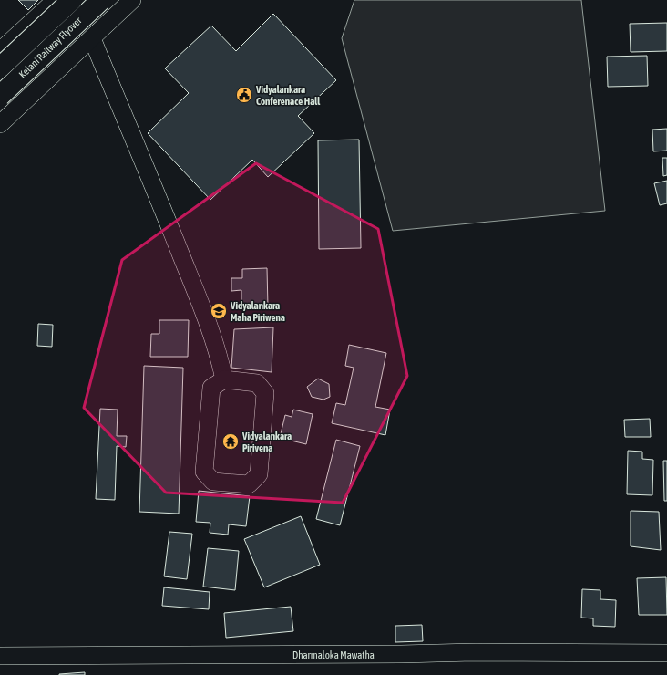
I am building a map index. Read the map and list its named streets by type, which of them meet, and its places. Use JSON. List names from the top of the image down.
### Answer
{
  "streets": {
    "highway": ["Kelani Railway Flyover"],
    "street": ["Dharmaloka Mawatha"]
  },
  "places": {
    "public building": ["Vidyalankara Conferenace Hall"],
    "school or university": ["Vidyalankara Maha Piriwena"],
    "temple": ["Vidyalankara Pirivena"]
  }
}
